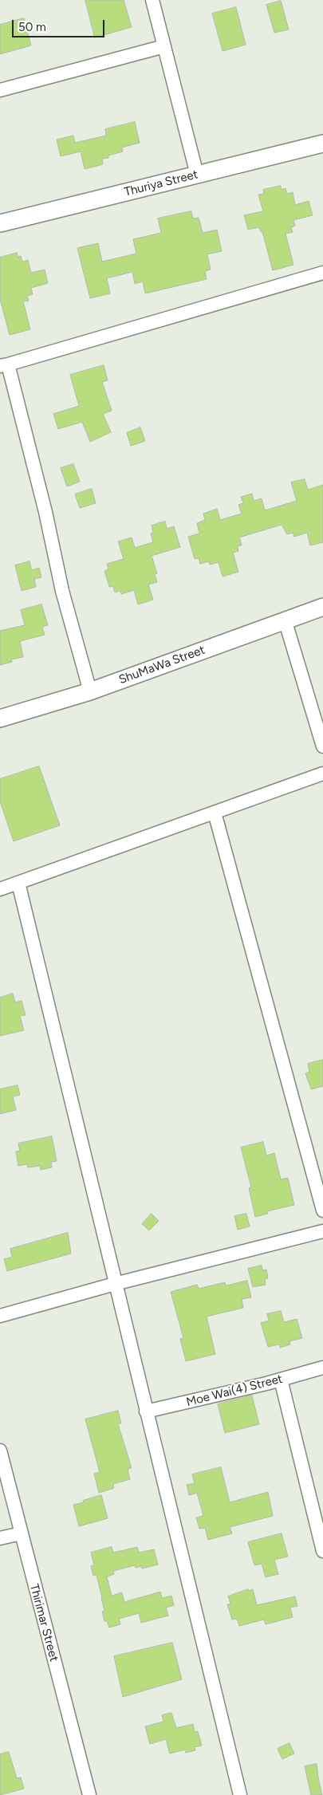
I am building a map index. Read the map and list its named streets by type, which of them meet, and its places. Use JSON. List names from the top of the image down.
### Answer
{
  "streets": {
    "street": [
      "Thuriya Street",
      "ShuMaWa Street",
      "Moe Wai(4) Street",
      "Thirimar Street"
    ]
  },
  "scale_bar": "50 m"
}
